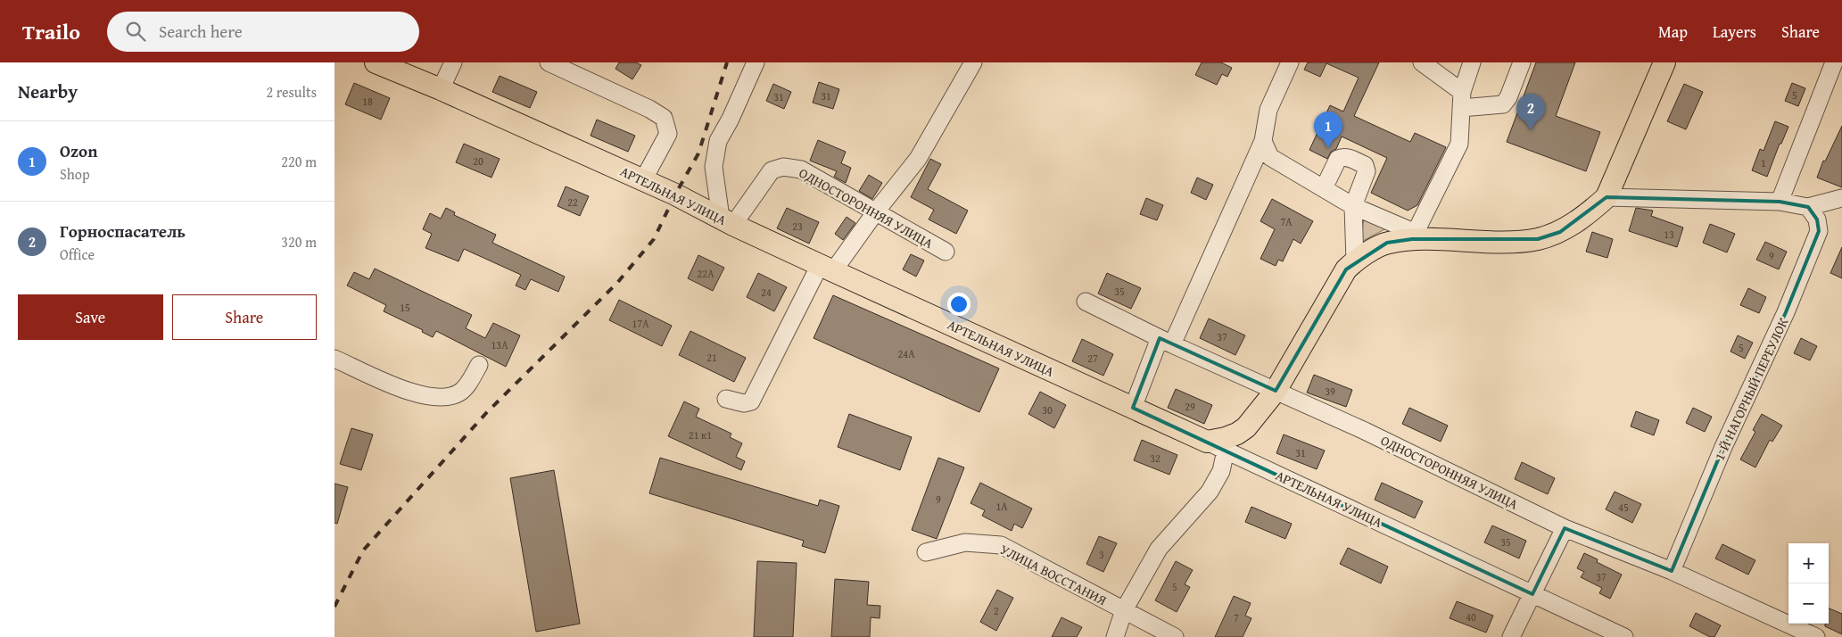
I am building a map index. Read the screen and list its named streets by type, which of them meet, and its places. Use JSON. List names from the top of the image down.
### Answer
{
  "streets": {
    "main road": ["АРТЕЛЬНАЯ УЛИЦА"],
    "street": ["ОДНОСТОРОННЯЯ УЛИЦА", "1-Й НАГОРНЫЙ ПЕРЕУЛОК", "УЛИЦА ВОССТАНИЯ"]
  },
  "crossings": [
    ["АРТЕЛЬНАЯ УЛИЦА", "ОДНОСТОРОННЯЯ УЛИЦА"],
    ["ОДНОСТОРОННЯЯ УЛИЦА", "1-Й НАГОРНЫЙ ПЕРЕУЛОК"]
  ],
  "house_numbers": [
    "5",
    "31",
    "31",
    "18",
    "20",
    "1",
    "22",
    "7А",
    "23",
    "13",
    "9",
    "22А",
    "35",
    "24",
    "15",
    "17А",
    "37",
    "13А",
    "5",
    "24А",
    "21",
    "27",
    "39",
    "29",
    "30",
    "21 к1",
    "31",
    "32",
    "9",
    "1А",
    "45",
    "35",
    "3",
    "37",
    "5",
    "2",
    "40",
    "7"
  ],
  "page": {
    "header": "Trailo",
    "search": "Search here",
    "nav": ["Map", "Layers", "Share"],
    "heading": ["Nearby", "2 results"],
    "pins": ["2", "1"],
    "list": [
      {
        "mark": "1",
        "name": "Ozon",
        "note": "Shop",
        "value": "220 m"
      },
      {
        "mark": "2",
        "name": "Горноспасатель",
        "note": "Office",
        "value": "320 m"
      }
    ],
    "buttons": ["Save", "Share"],
    "map_buttons": ["+", "−"]
  }
}
